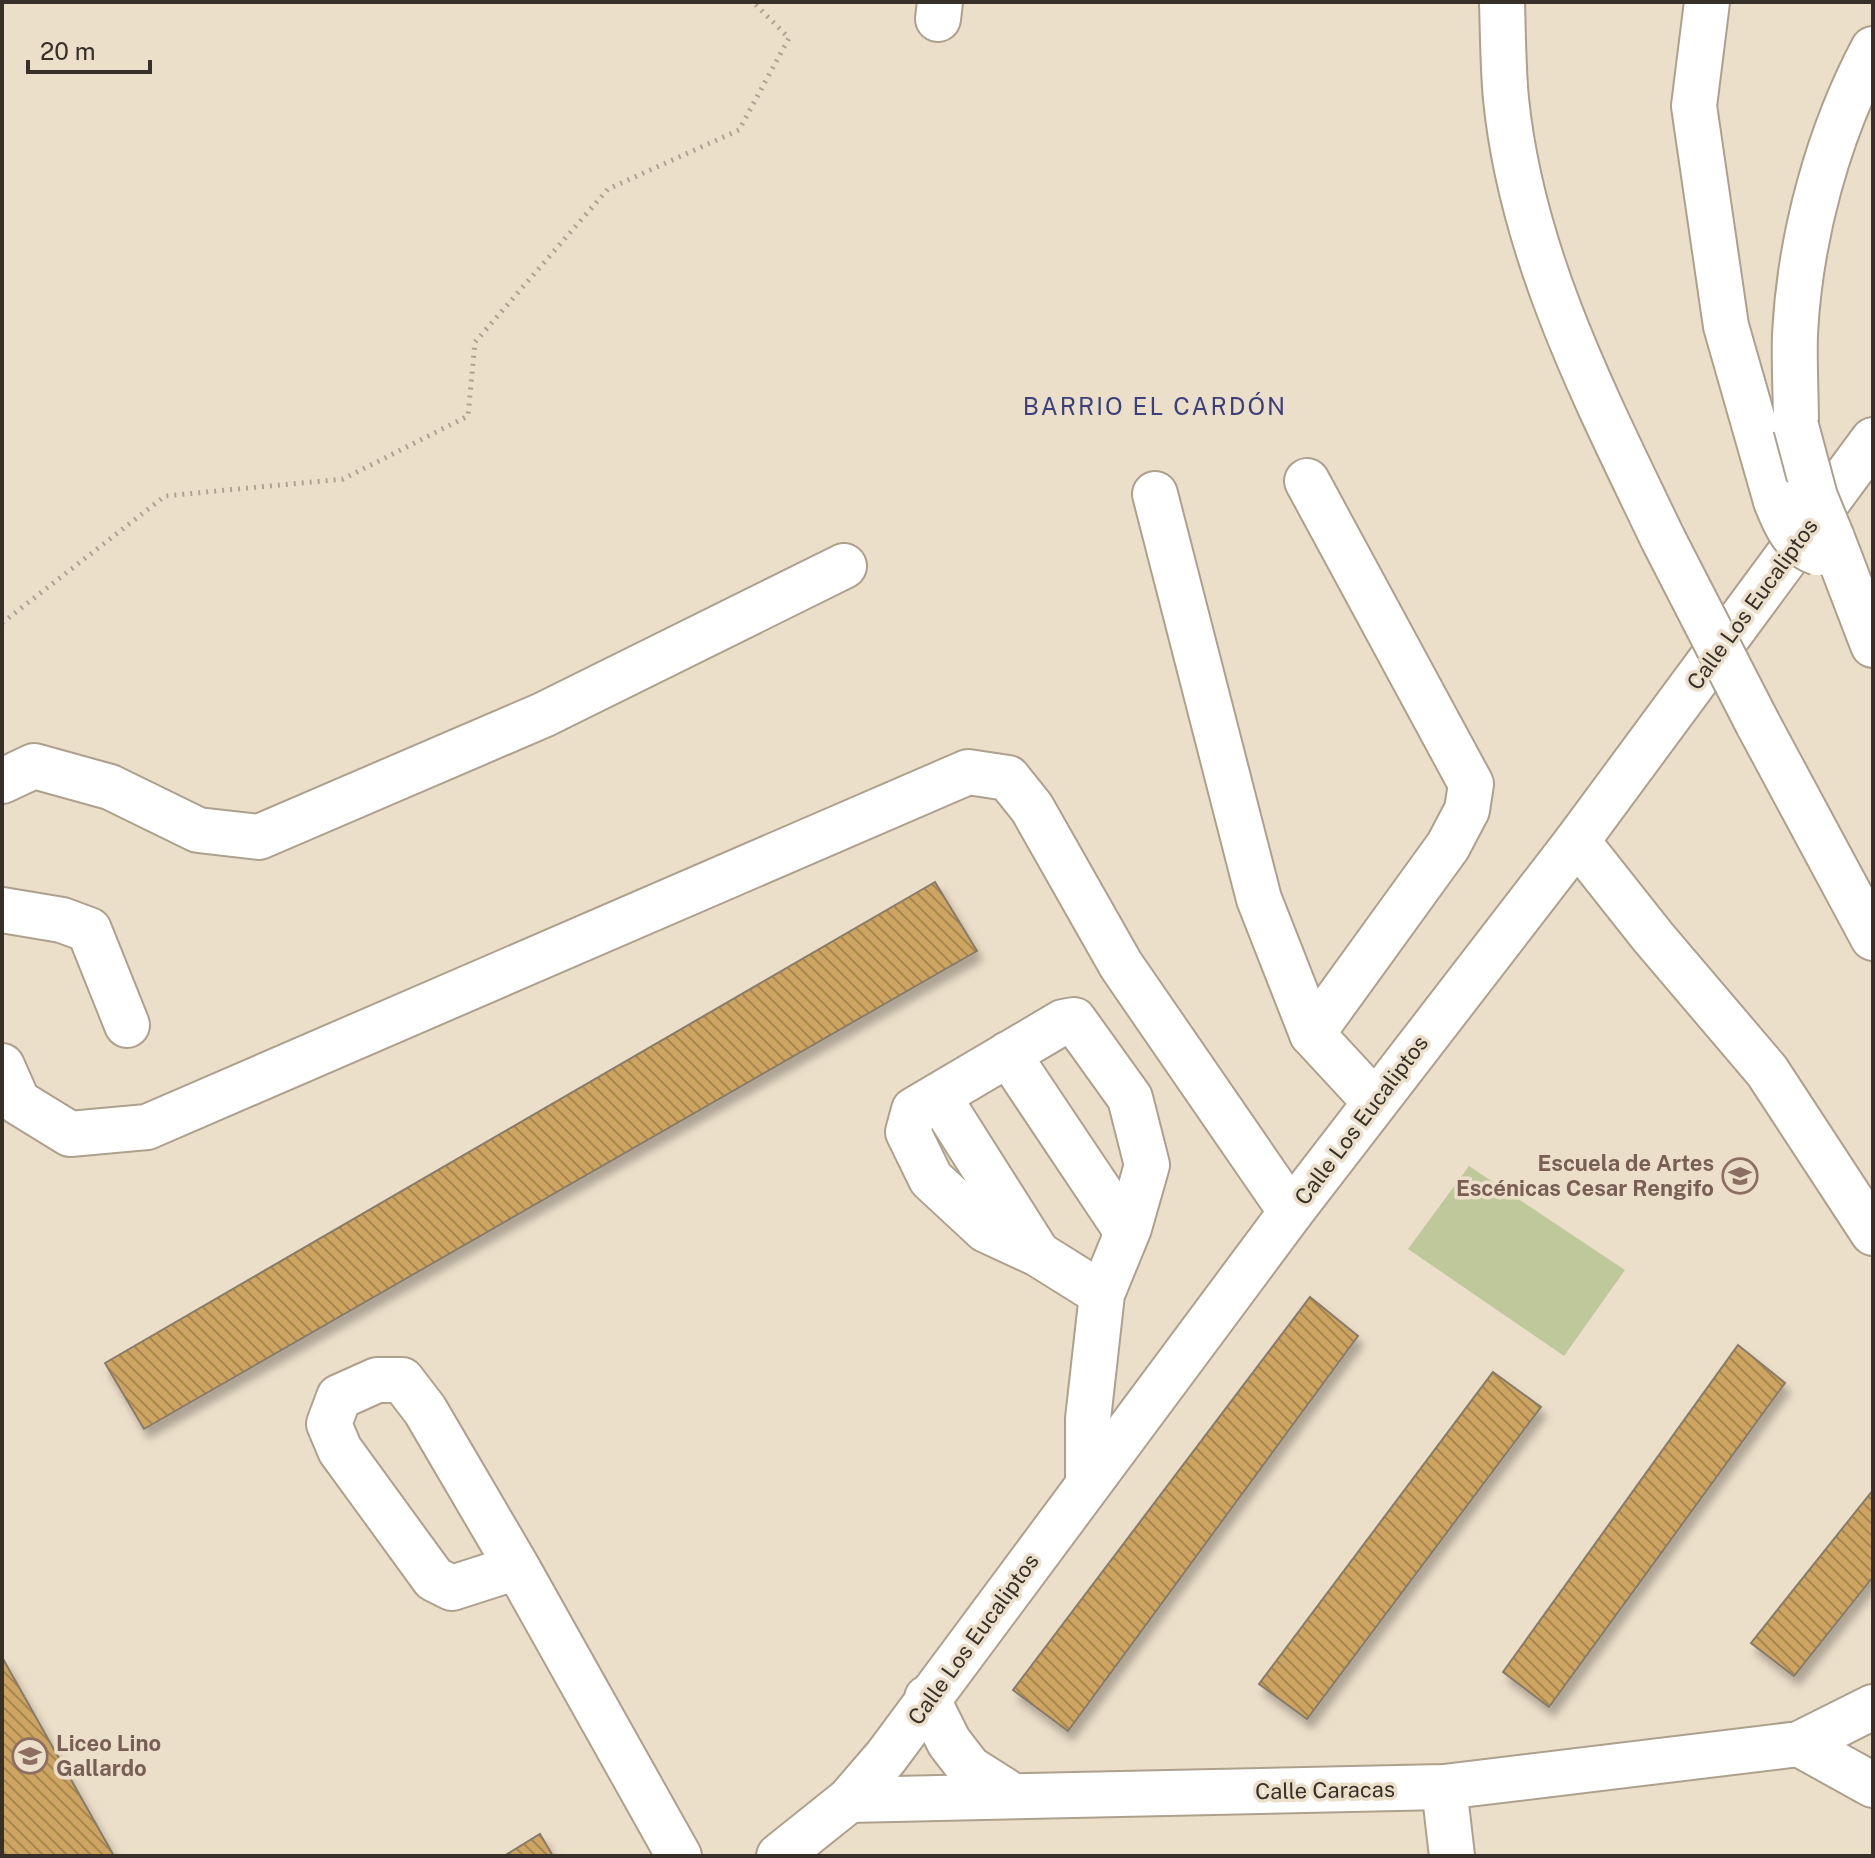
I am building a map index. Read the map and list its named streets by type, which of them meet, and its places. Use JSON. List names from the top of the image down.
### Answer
{
  "streets": {
    "main road": ["Calle Los Eucaliptos", "Calle Caracas"]
  },
  "crossings": [
    ["Calle Los Eucaliptos", "Calle Caracas"]
  ],
  "districts": ["BARRIO EL CARDÓN"],
  "places": {
    "school or university": ["Escuela de Artes Escénicas Cesar Rengifo", "Liceo Lino Gallardo"]
  },
  "scale_bar": "20 m"
}
